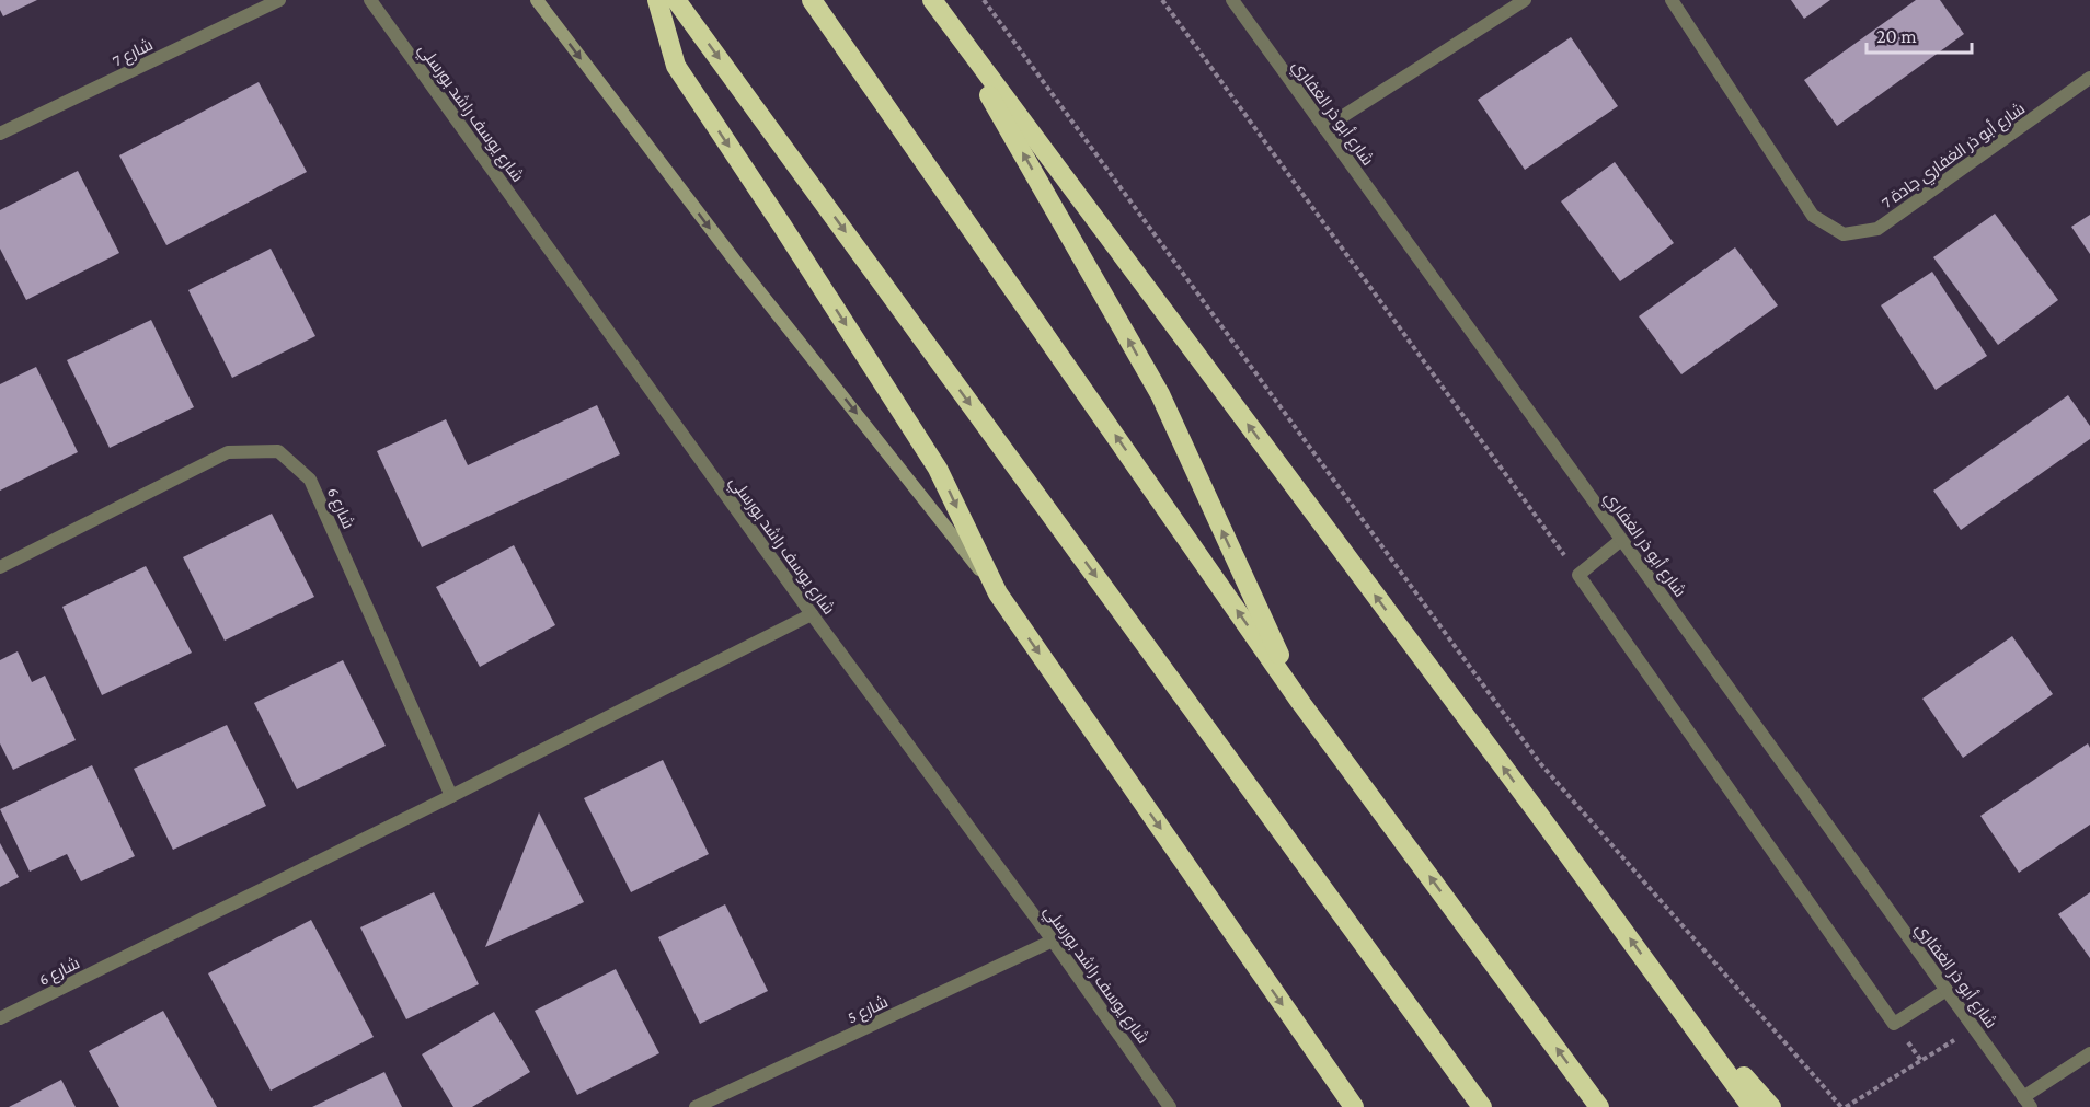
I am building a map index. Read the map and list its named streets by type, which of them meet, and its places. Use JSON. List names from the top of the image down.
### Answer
{
  "streets": {
    "street": [
      "شارع 7",
      "شارع يوسف راشد بورسلي",
      "شارع أبو ذر الغفاري",
      "شارع أبو ذر الغفاري جادة 7",
      "شارع 6",
      "شارع 5"
    ]
  },
  "crossings": [
    ["شارع يوسف راشد بورسلي", "شارع 6"],
    ["شارع يوسف راشد بورسلي", "شارع 5"]
  ],
  "scale_bar": "20 m"
}
